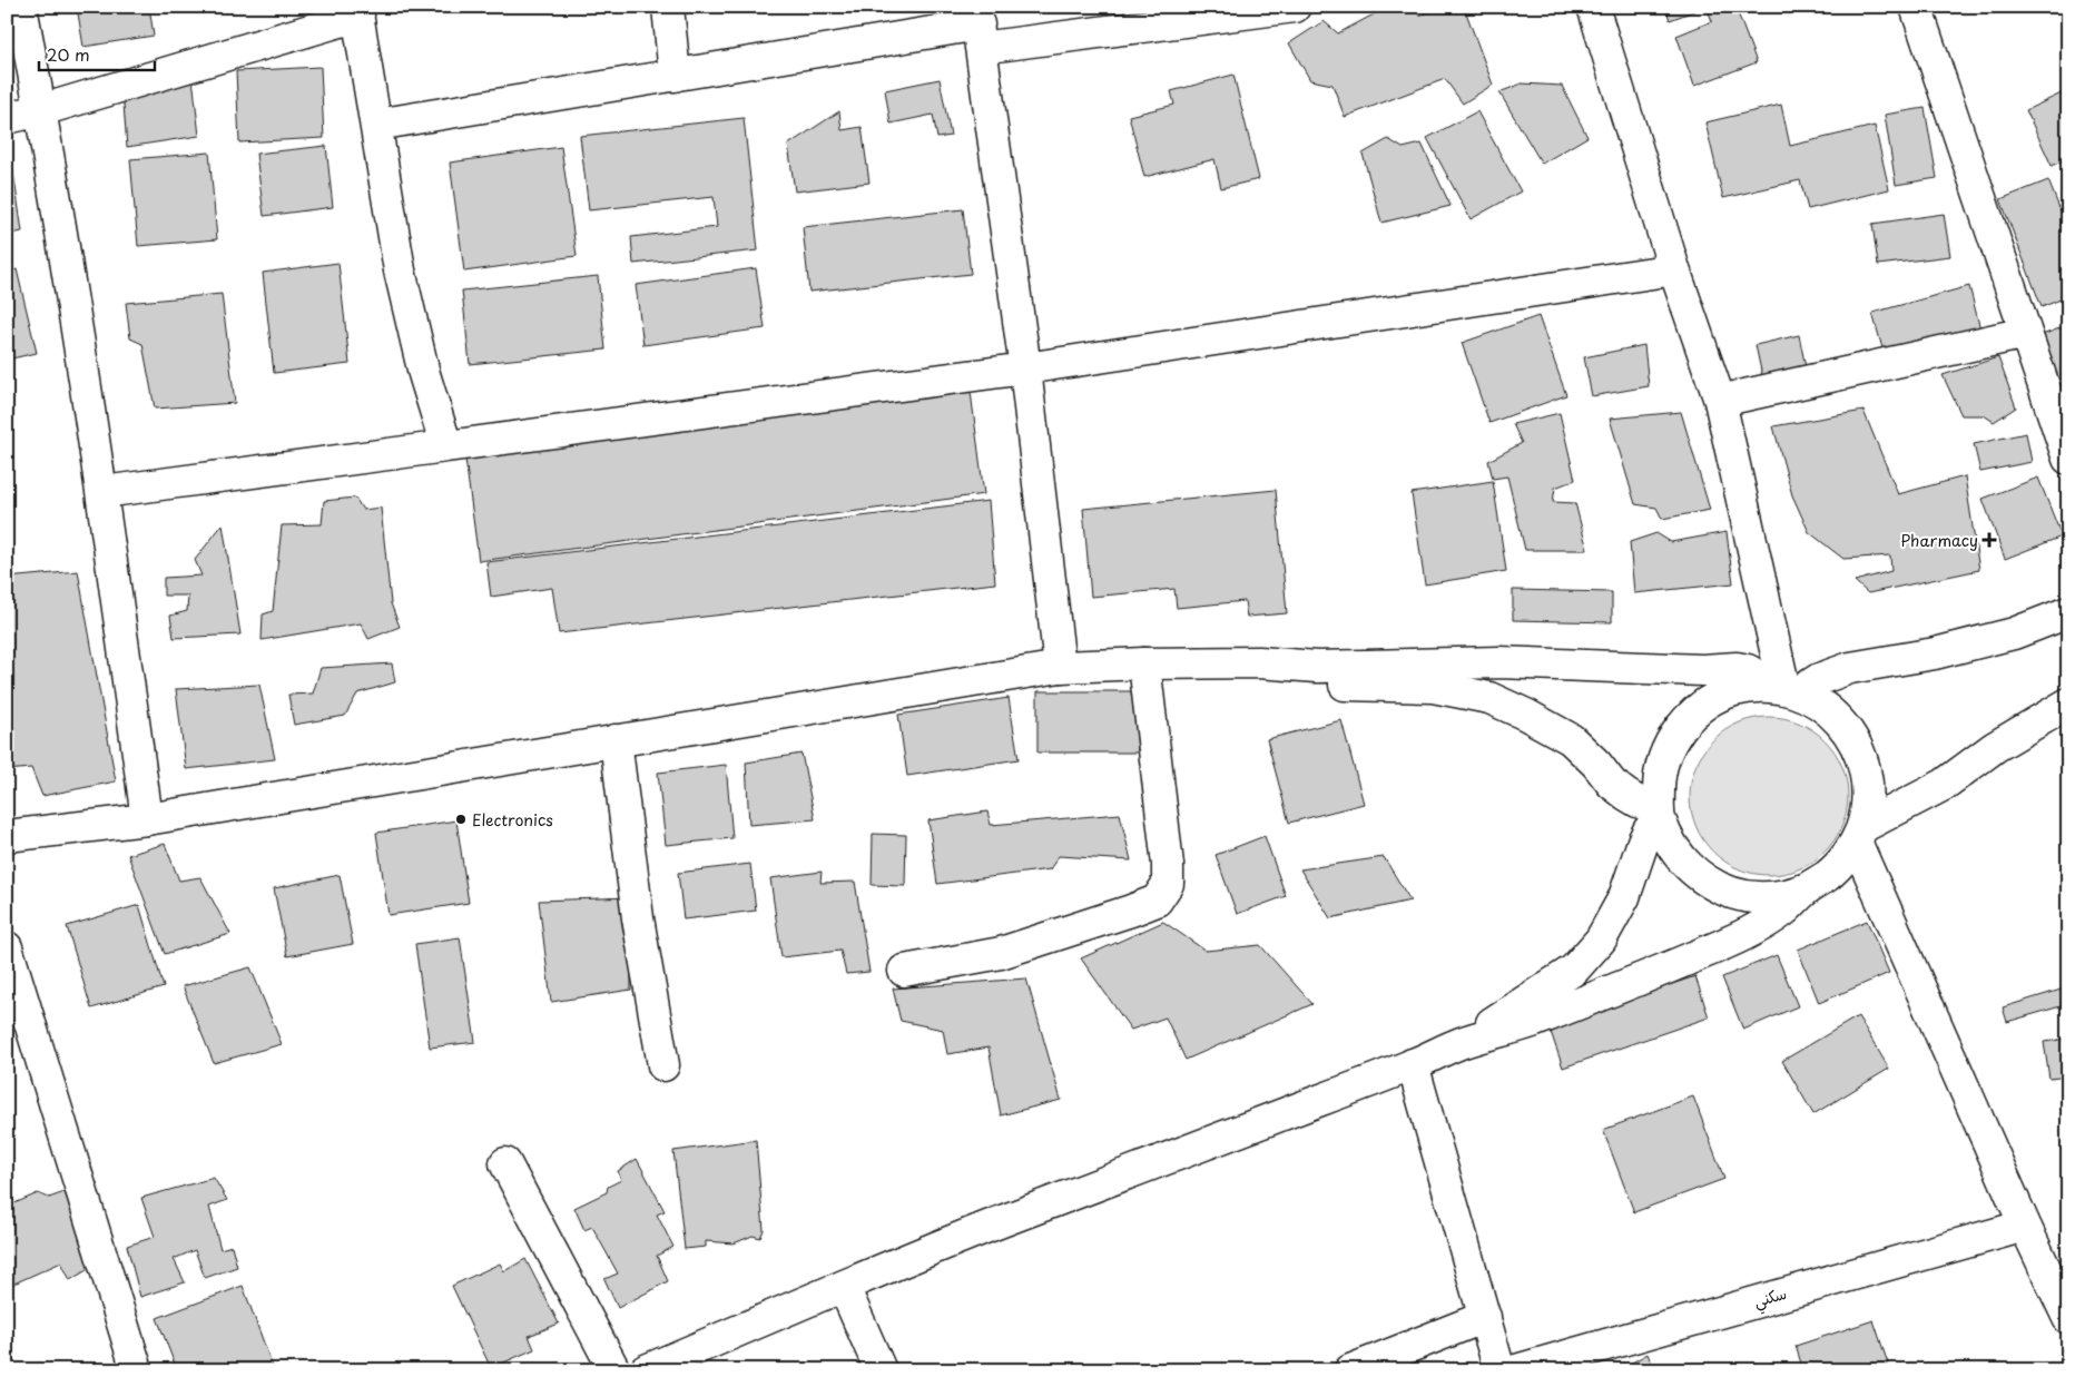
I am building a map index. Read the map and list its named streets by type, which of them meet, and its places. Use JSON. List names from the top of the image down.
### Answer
{
  "streets": {
    "street": ["سكني"]
  },
  "places": {
    "health": ["Pharmacy"],
    "other": ["Electronics"]
  },
  "scale_bar": "20 m"
}
